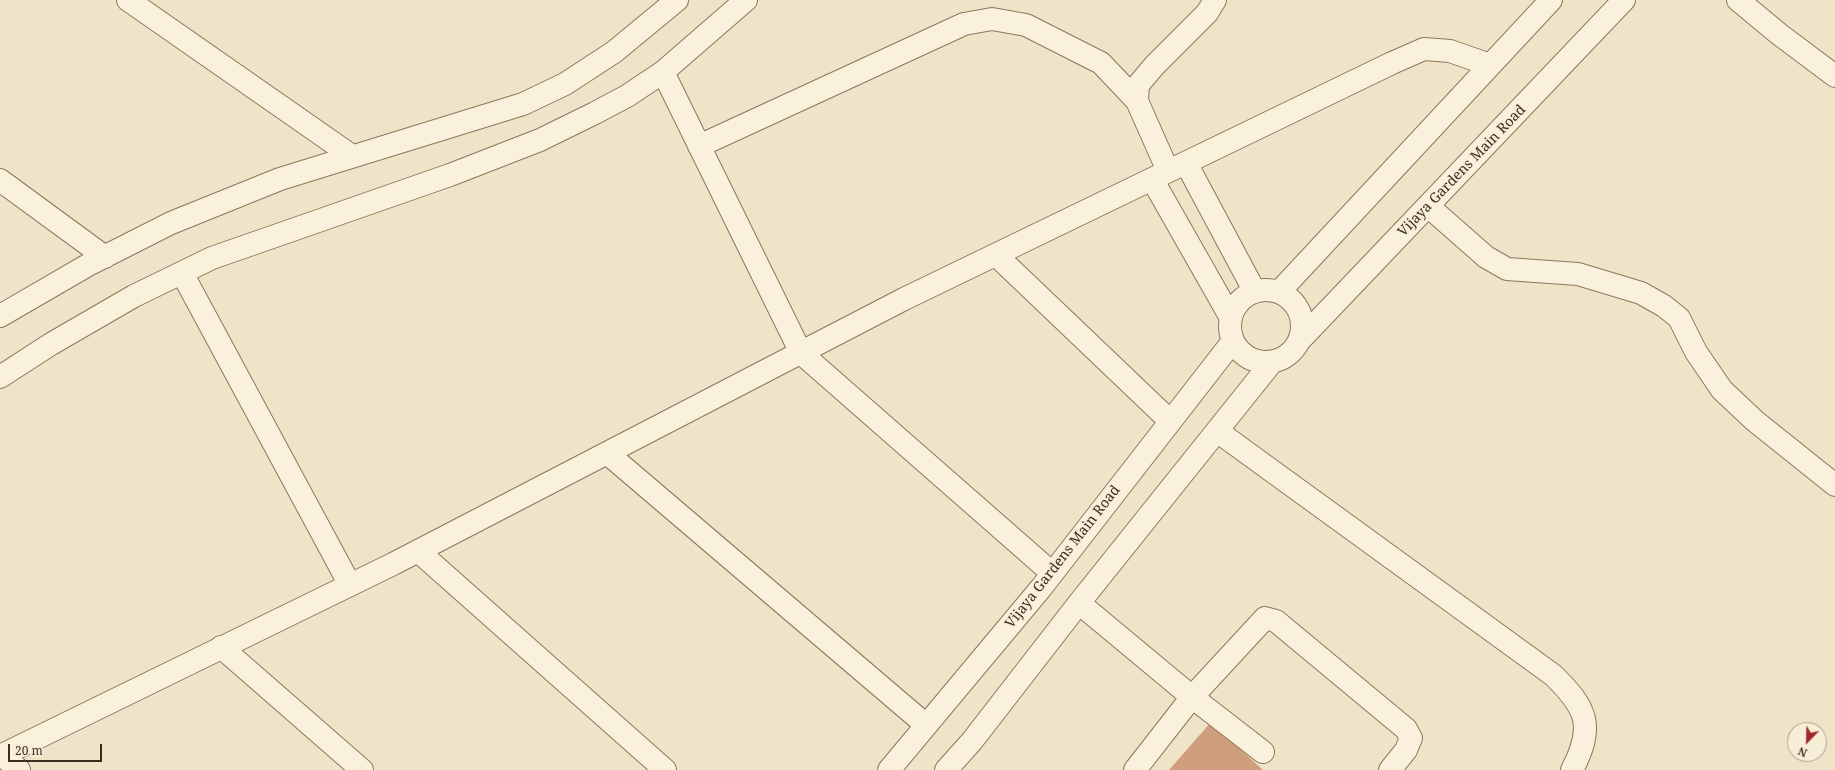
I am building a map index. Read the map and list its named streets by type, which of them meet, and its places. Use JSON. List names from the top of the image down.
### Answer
{
  "streets": {
    "street": ["Vijaya Gardens Main Road"]
  },
  "scale_bar": "20 m",
  "north": "bottom left"
}
